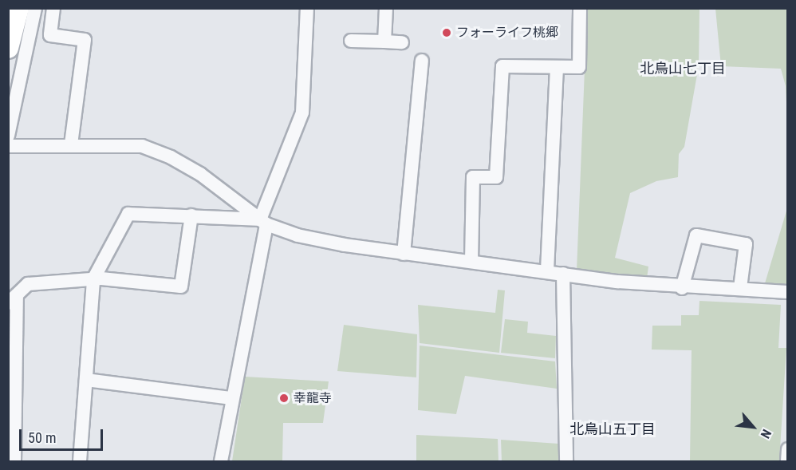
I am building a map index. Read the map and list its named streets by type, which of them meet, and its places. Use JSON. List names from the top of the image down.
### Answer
{
  "districts": ["北烏山七丁目", "北烏山五丁目"],
  "places": ["フォーライフ桃郷", "幸龍寺"],
  "scale_bar": "50 m",
  "north": "bottom right"
}
